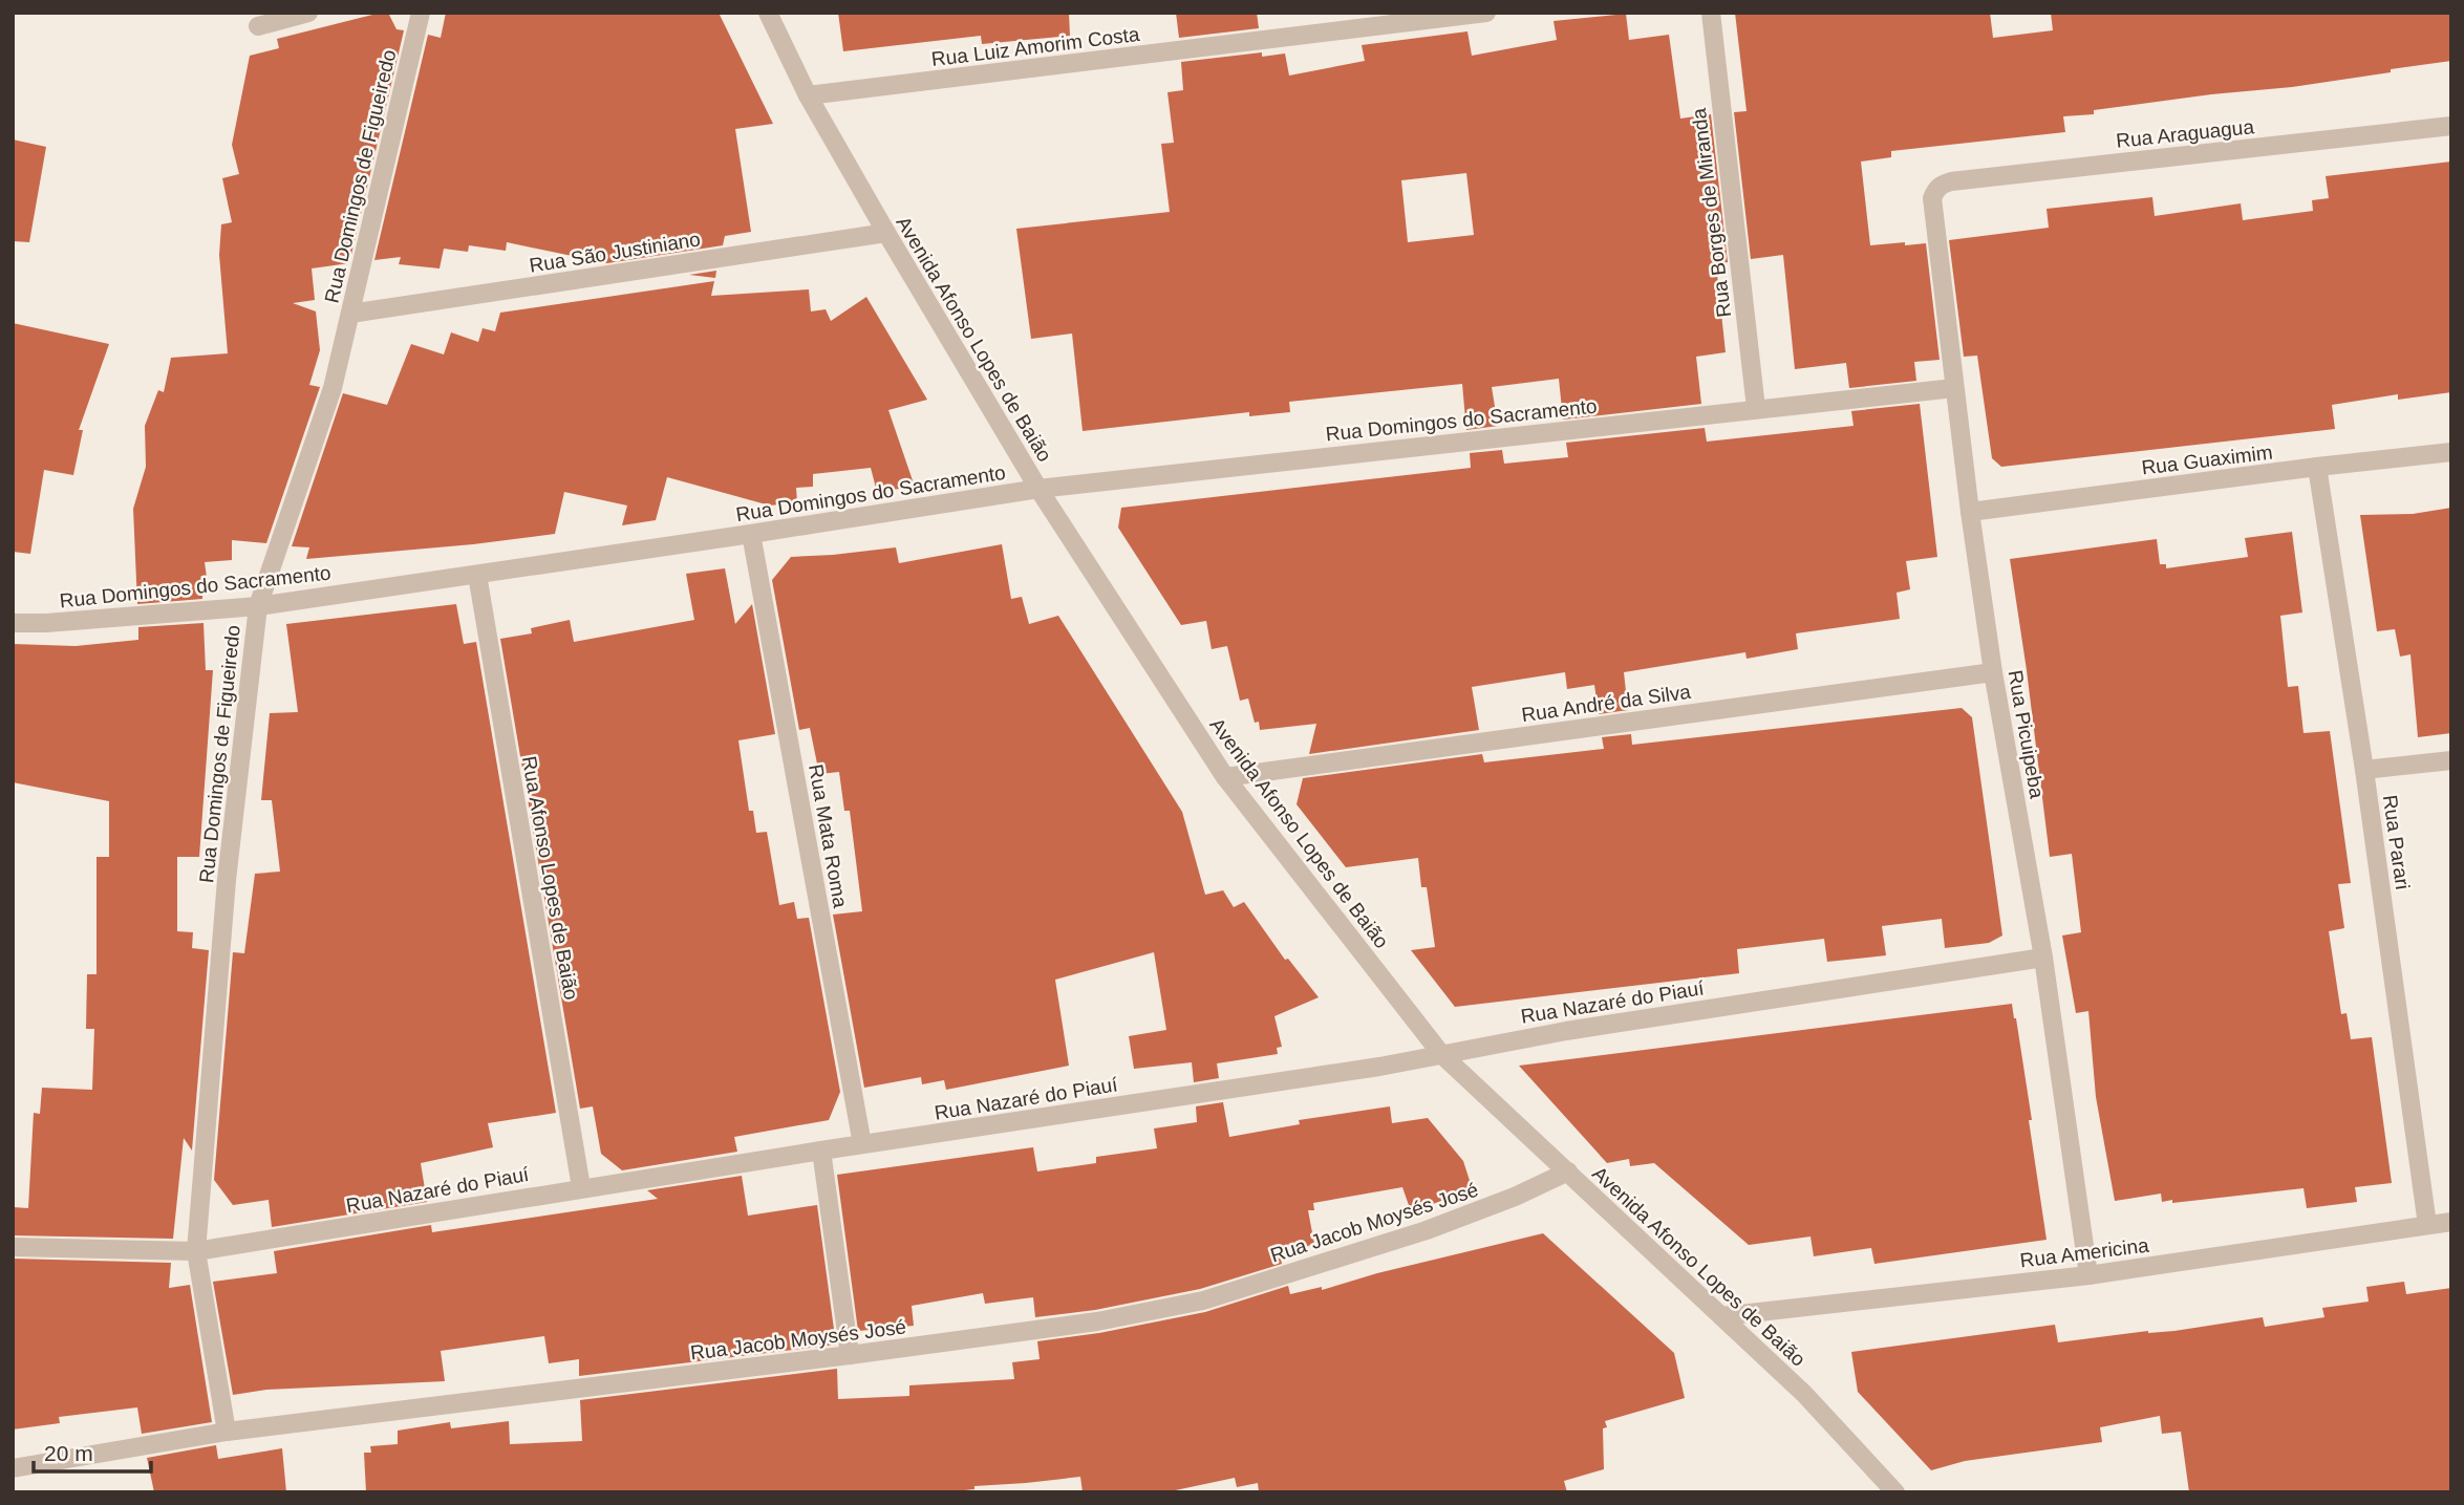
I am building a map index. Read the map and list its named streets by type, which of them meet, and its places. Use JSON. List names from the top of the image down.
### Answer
{
  "streets": {
    "street": [
      "Rua Luiz Amorim Costa",
      "Rua Araguagua",
      "Rua Domingos de Figueiredo",
      "Rua Borges de Miranda",
      "Rua São Justiniano",
      "Avenida Afonso Lopes de Baião",
      "Rua Domingos do Sacramento",
      "Rua Guaximim",
      "Rua André da Silva",
      "Rua Picuipeba",
      "Rua Mata Roma",
      "Rua Parari",
      "Rua Afonso Lopes de Baião",
      "Rua Nazaré do Piauí",
      "Rua Jacob Moysés José",
      "Rua Americina"
    ]
  },
  "crossings": [
    ["Rua Luiz Amorim Costa", "Avenida Afonso Lopes de Baião"],
    ["Rua Araguagua", "Rua Picuipeba"],
    ["Rua Domingos de Figueiredo", "Rua São Justiniano"],
    ["Rua Domingos de Figueiredo", "Rua Domingos do Sacramento"],
    ["Rua Domingos de Figueiredo", "Rua Nazaré do Piauí"],
    ["Rua Domingos de Figueiredo", "Rua Jacob Moysés José"],
    ["Rua Borges de Miranda", "Rua Domingos do Sacramento"],
    ["Rua São Justiniano", "Avenida Afonso Lopes de Baião"],
    ["Avenida Afonso Lopes de Baião", "Rua Domingos do Sacramento"],
    ["Avenida Afonso Lopes de Baião", "Rua André da Silva"],
    ["Avenida Afonso Lopes de Baião", "Rua Nazaré do Piauí"],
    ["Avenida Afonso Lopes de Baião", "Rua Jacob Moysés José"],
    ["Avenida Afonso Lopes de Baião", "Rua Americina"],
    ["Rua Domingos do Sacramento", "Rua Picuipeba"],
    ["Rua Domingos do Sacramento", "Rua Mata Roma"],
    ["Rua Domingos do Sacramento", "Rua Afonso Lopes de Baião"],
    ["Rua Guaximim", "Rua Picuipeba"],
    ["Rua Guaximim", "Rua Parari"],
    ["Rua André da Silva", "Rua Picuipeba"],
    ["Rua Picuipeba", "Rua Nazaré do Piauí"],
    ["Rua Picuipeba", "Rua Americina"],
    ["Rua Mata Roma", "Rua Nazaré do Piauí"],
    ["Rua Parari", "Rua Americina"],
    ["Rua Afonso Lopes de Baião", "Rua Nazaré do Piauí"]
  ],
  "scale_bar": "20 m"
}
